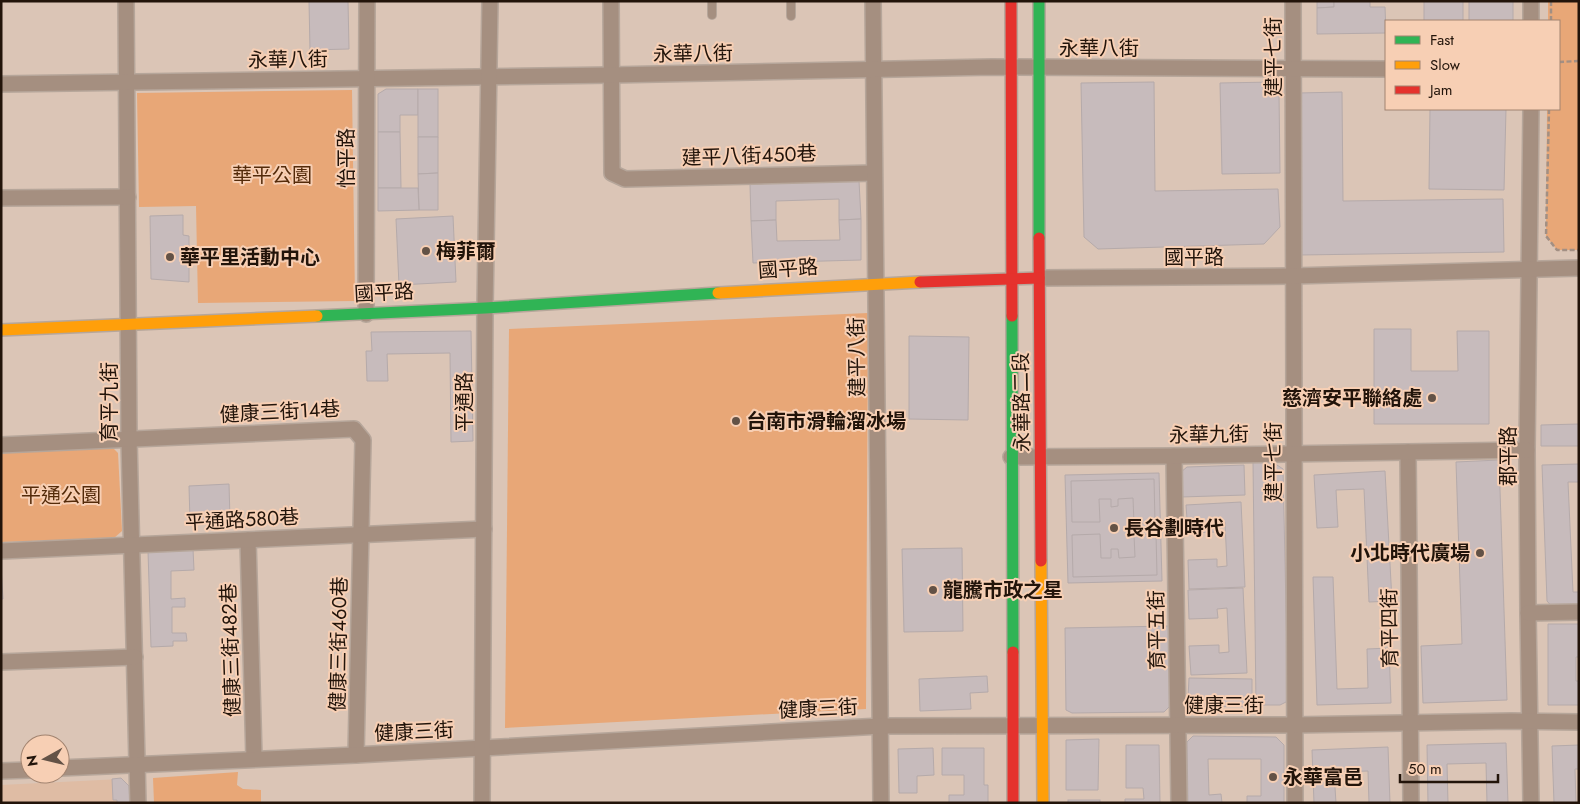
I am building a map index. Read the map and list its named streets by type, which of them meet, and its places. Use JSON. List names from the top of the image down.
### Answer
{
  "streets": {
    "street": [
      "永華八街",
      "建平七街",
      "建平八街450巷",
      "怡平路",
      "國平路",
      "建平八街",
      "育平九街",
      "平通路",
      "永華路二段",
      "健康三街14巷",
      "永華九街",
      "郡平路",
      "平通路580巷",
      "育平四街",
      "育平五街",
      "健康三街460巷",
      "健康三街482巷",
      "健康三街"
    ]
  },
  "crossings": [
    ["永華八街", "建平七街"],
    ["永華八街", "建平八街450巷"],
    ["永華八街", "怡平路"],
    ["永華八街", "建平八街"],
    ["永華八街", "育平九街"],
    ["永華八街", "平通路"],
    ["永華八街", "永華路二段"],
    ["建平七街", "國平路"],
    ["建平七街", "永華九街"],
    ["建平七街", "健康三街"],
    ["建平八街450巷", "建平八街"],
    ["怡平路", "國平路"],
    ["國平路", "建平八街"],
    ["國平路", "育平九街"],
    ["國平路", "平通路"],
    ["國平路", "永華路二段"],
    ["國平路", "郡平路"],
    ["建平八街", "健康三街"],
    ["育平九街", "健康三街14巷"],
    ["育平九街", "平通路580巷"],
    ["育平九街", "健康三街"],
    ["平通路", "平通路580巷"],
    ["平通路", "健康三街"],
    ["永華路二段", "永華九街"],
    ["永華路二段", "健康三街"],
    ["健康三街14巷", "平通路580巷"],
    ["健康三街14巷", "健康三街460巷"],
    ["永華九街", "郡平路"],
    ["永華九街", "育平四街"],
    ["永華九街", "育平五街"],
    ["郡平路", "健康三街"],
    ["平通路580巷", "健康三街460巷"],
    ["平通路580巷", "健康三街482巷"],
    ["育平四街", "健康三街"],
    ["育平五街", "健康三街"],
    ["健康三街460巷", "健康三街"],
    ["健康三街482巷", "健康三街"]
  ],
  "parks": ["華平公園", "平通公園"],
  "places": [
    "梅菲爾",
    "華平里活動中心",
    "慈濟安平聯絡處",
    "台南市滑輪溜冰場",
    "長谷劃時代",
    "小北時代廣場",
    "龍騰市政之星",
    "永華富邑"
  ],
  "legend": ["Fast", "Slow", "Jam"],
  "scale_bar": "50 m",
  "north": "left"
}
